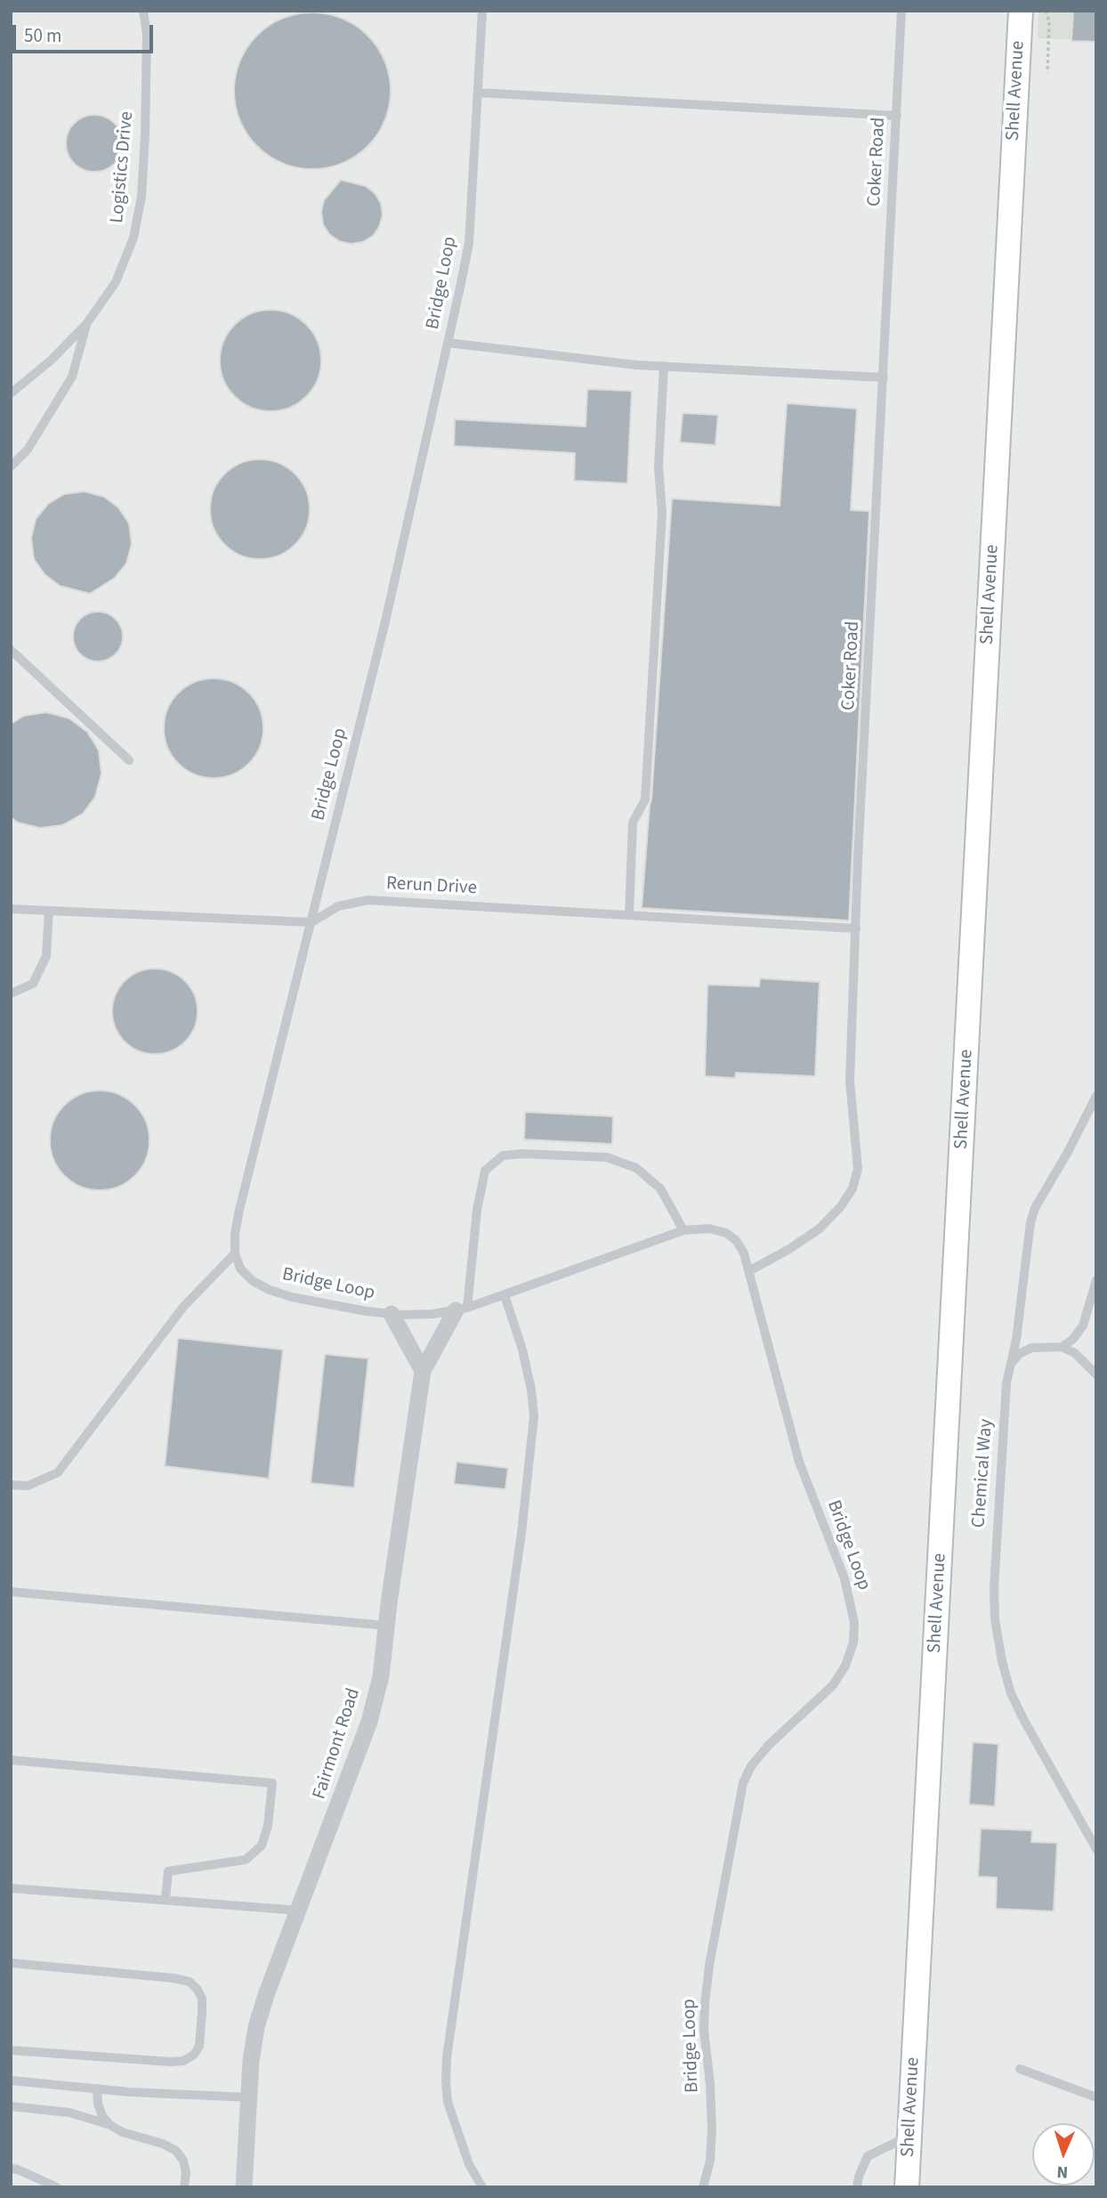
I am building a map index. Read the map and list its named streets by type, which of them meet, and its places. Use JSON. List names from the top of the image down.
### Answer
{
  "streets": {
    "street": ["Shell Avenue", "Fairmont Road"],
    "lane": [
      "Coker Road",
      "Logistics Drive",
      "Bridge Loop",
      "Rerun Drive",
      "Chemical Way"
    ]
  },
  "crossings": [
    ["Coker Road", "Bridge Loop"],
    ["Coker Road", "Rerun Drive"],
    ["Bridge Loop", "Rerun Drive"],
    ["Bridge Loop", "Fairmont Road"]
  ],
  "scale_bar": "50 m",
  "north": "bottom"
}
